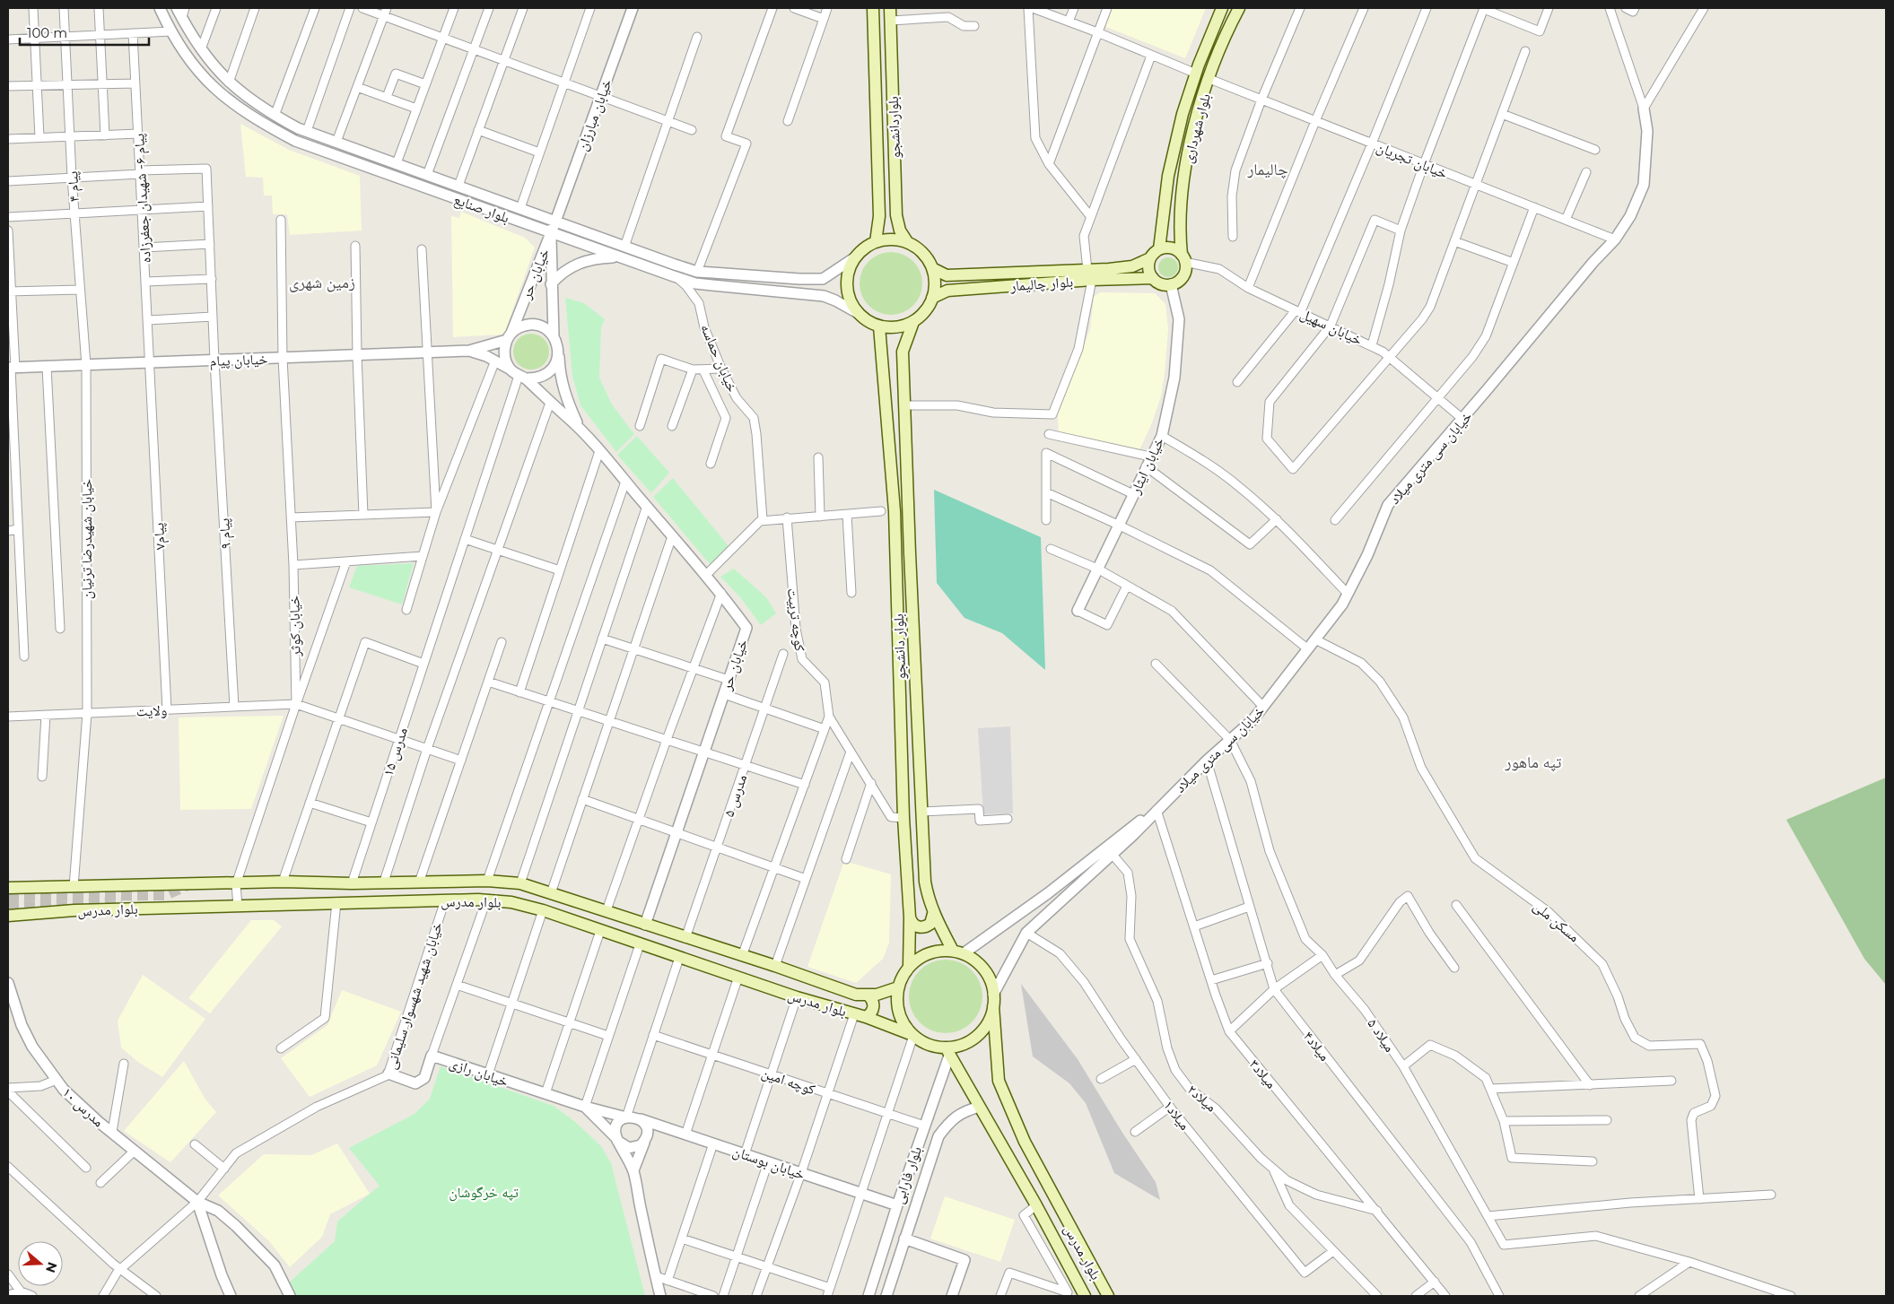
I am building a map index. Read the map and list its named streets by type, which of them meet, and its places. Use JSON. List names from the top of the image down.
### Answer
{
  "streets": {
    "main road": [
      "بلواردانشجو",
      "بلوار شهرداری",
      "بلوار چالیمار",
      "بلوار دانشجو",
      "بلوار مدرس"
    ],
    "street": [
      "خیابان مبارزان",
      "خیابان تجریان",
      "پیام ۴",
      "پیام ۶- شهیدان جعفرزاده",
      "بلوار صنایع",
      "خیابان حر",
      "خیابان سهیل",
      "خیابان حماسه",
      "خیابان پیام",
      "خیابان سی متری میلاد",
      "خیابان ایثار",
      "پیام ۹",
      "پیام۷",
      "خیابان شهیدرضا ترنیان",
      "کوچه تربیت",
      "خیابان کوثر",
      "ولایت",
      "مدرس ۱۵",
      "مدرس ۵",
      "مسکن ملی",
      "خیابان شهید شهسوار سلیمانی",
      "میلاد ۵",
      "میلاد۴",
      "خیابان رازی",
      "میلاد۳",
      "کوچه امین",
      "میلاد۲",
      "مدرس ۱۰",
      "میلاد۱",
      "خیابان بوستان",
      "بلوار فارابی"
    ]
  },
  "crossings": [
    ["خیابان مبارزان", "بلوار صنایع"],
    ["خیابان مبارزان", "خیابان حر"],
    ["بلواردانشجو", "بلوار صنایع"],
    ["بلواردانشجو", "بلوار چالیمار"],
    ["بلواردانشجو", "بلوار دانشجو"],
    ["بلوار شهرداری", "خیابان تجریان"],
    ["بلوار شهرداری", "بلوار چالیمار"],
    ["بلوار شهرداری", "خیابان سهیل"],
    ["بلوار شهرداری", "خیابان ایثار"],
    ["خیابان تجریان", "خیابان سی متری میلاد"],
    ["پیام ۴", "خیابان پیام"],
    ["پیام ۴", "خیابان شهیدرضا ترنیان"],
    ["پیام ۶- شهیدان جعفرزاده", "خیابان پیام"],
    ["پیام ۶- شهیدان جعفرزاده", "پیام ۹"],
    ["پیام ۶- شهیدان جعفرزاده", "پیام۷"],
    ["بلوار صنایع", "خیابان حر"],
    ["بلوار صنایع", "بلوار چالیمار"],
    ["بلوار صنایع", "خیابان حماسه"],
    ["بلوار صنایع", "بلوار دانشجو"],
    ["خیابان حر", "خیابان پیام"],
    ["خیابان حر", "مدرس ۱۵"],
    ["خیابان حر", "بلوار مدرس"],
    ["بلوار چالیمار", "خیابان سهیل"],
    ["بلوار چالیمار", "خیابان ایثار"],
    ["بلوار چالیمار", "بلوار دانشجو"],
    ["خیابان سهیل", "خیابان سی متری میلاد"],
    ["خیابان سهیل", "خیابان ایثار"],
    ["خیابان پیام", "پیام ۹"],
    ["خیابان پیام", "پیام۷"],
    ["خیابان پیام", "خیابان شهیدرضا ترنیان"],
    ["خیابان پیام", "خیابان کوثر"],
    ["خیابان پیام", "مدرس ۱۵"],
    ["خیابان سی متری میلاد", "بلوار دانشجو"],
    ["خیابان سی متری میلاد", "بلوار مدرس"],
    ["خیابان سی متری میلاد", "مسکن ملی"],
    ["خیابان سی متری میلاد", "میلاد ۵"],
    ["خیابان سی متری میلاد", "میلاد۴"],
    ["خیابان سی متری میلاد", "میلاد۳"],
    ["خیابان سی متری میلاد", "میلاد۲"],
    ["خیابان سی متری میلاد", "میلاد۱"],
    ["خیابان سی متری میلاد", "بلوار فارابی"],
    ["پیام ۹", "ولایت"],
    ["پیام۷", "ولایت"],
    ["خیابان شهیدرضا ترنیان", "ولایت"],
    ["خیابان شهیدرضا ترنیان", "بلوار مدرس"],
    ["کوچه تربیت", "بلوار دانشجو"],
    ["خیابان کوثر", "ولایت"],
    ["خیابان کوثر", "بلوار مدرس"],
    ["بلوار دانشجو", "بلوار مدرس"],
    ["بلوار دانشجو", "بلوار فارابی"],
    ["مدرس ۱۵", "بلوار مدرس"],
    ["مدرس ۵", "بلوار مدرس"],
    ["بلوار مدرس", "خیابان شهید شهسوار سلیمانی"],
    ["بلوار مدرس", "بلوار فارابی"],
    ["خیابان شهید شهسوار سلیمانی", "خیابان رازی"],
    ["خیابان شهید شهسوار سلیمانی", "مدرس ۱۰"],
    ["خیابان رازی", "خیابان بوستان"],
    ["میلاد۳", "میلاد۲"],
    ["کوچه امین", "بلوار فارابی"],
    ["خیابان بوستان", "بلوار فارابی"]
  ],
  "districts": ["چالیمار", "زمین شهری", "تپه ماهور"],
  "parks": ["تپه خرگوشان"],
  "scale_bar": "100 m",
  "north": "right"
}
